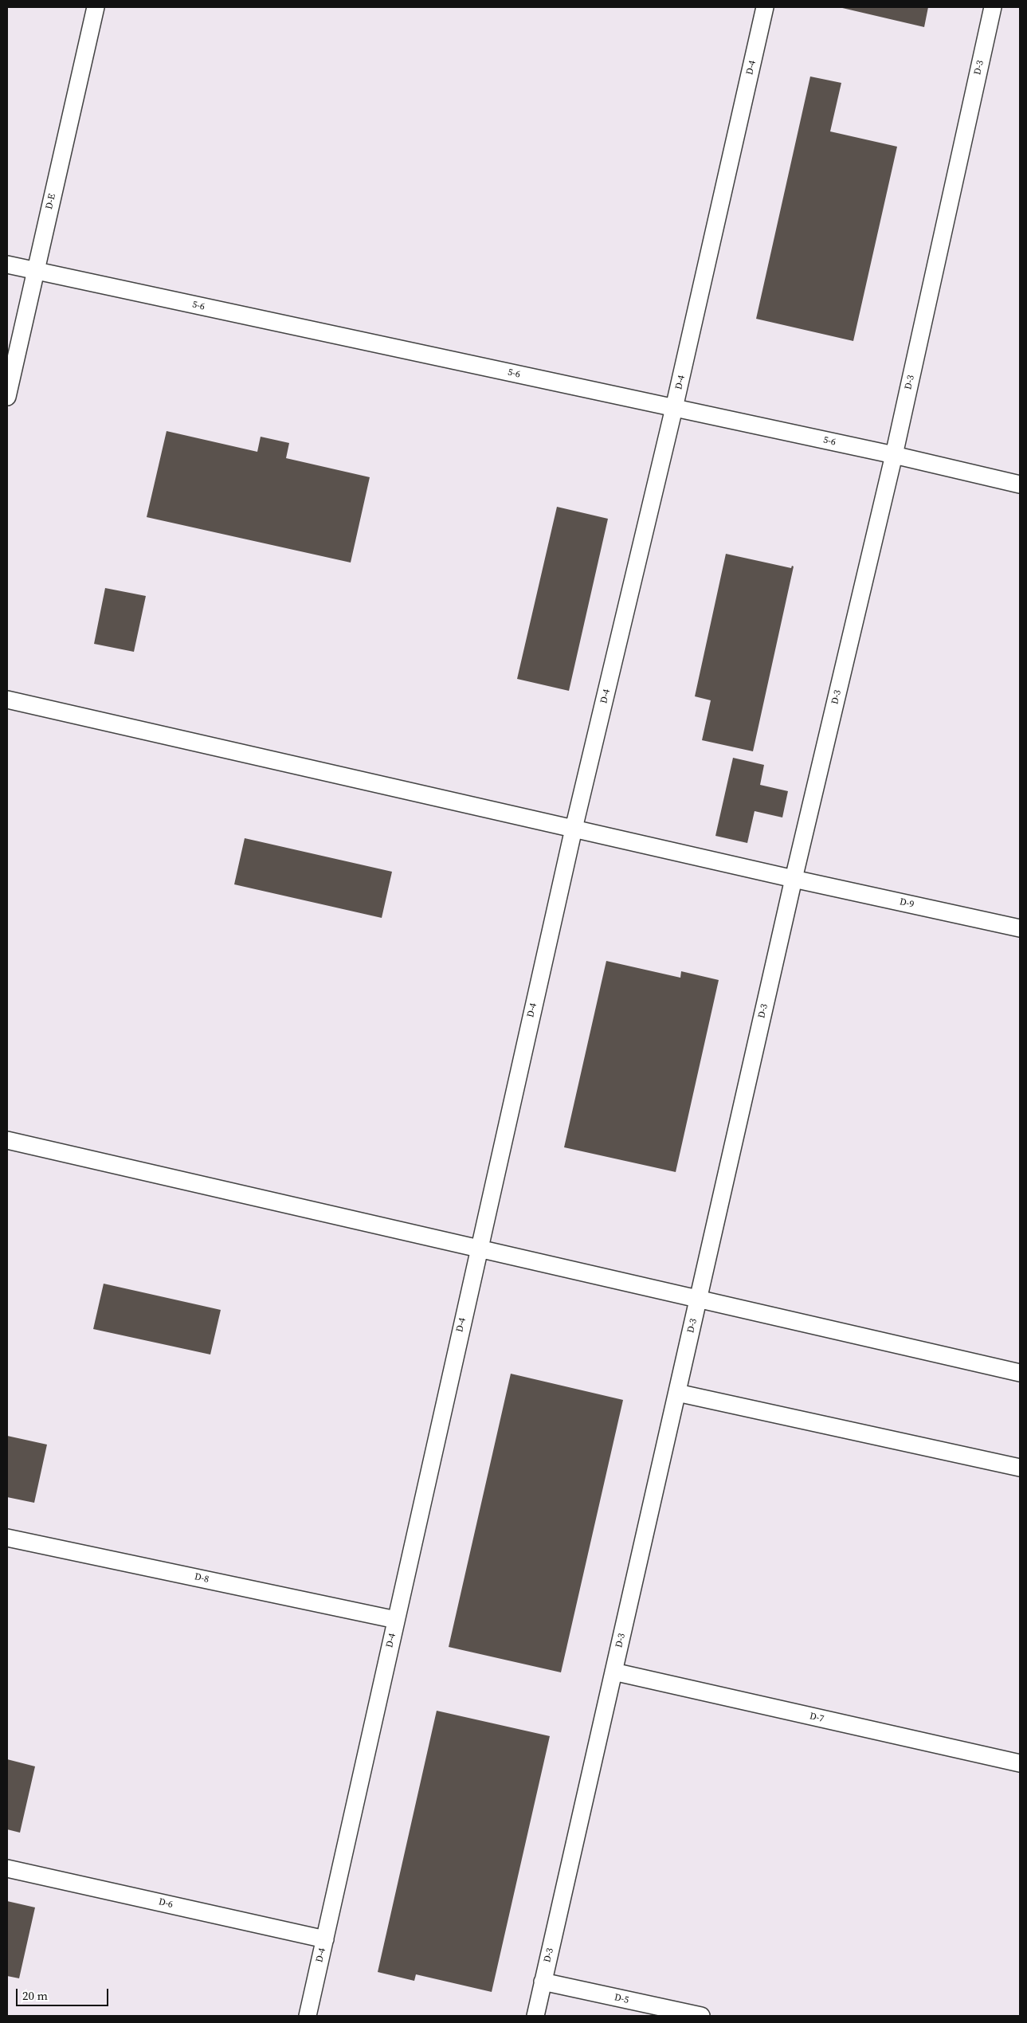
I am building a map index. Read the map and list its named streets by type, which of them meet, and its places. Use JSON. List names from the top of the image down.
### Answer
{
  "streets": {
    "lane": [
      "D-4",
      "D-3",
      "D-E",
      "5-6",
      "D-9",
      "D-8",
      "D-7",
      "D-6",
      "D-5"
    ]
  },
  "crossings": [
    ["D-4", "5-6"],
    ["D-4", "D-9"],
    ["D-4", "D-8"],
    ["D-4", "D-6"],
    ["D-3", "5-6"],
    ["D-3", "D-9"],
    ["D-3", "D-7"],
    ["D-3", "D-5"],
    ["D-E", "5-6"]
  ],
  "scale_bar": "20 m"
}
